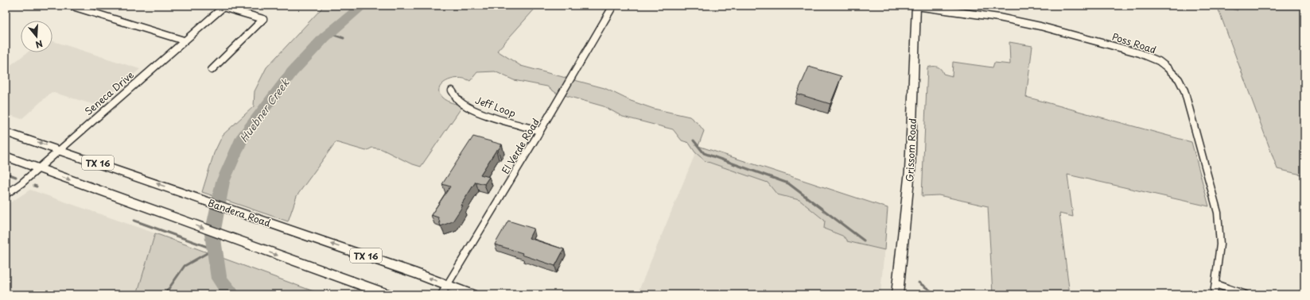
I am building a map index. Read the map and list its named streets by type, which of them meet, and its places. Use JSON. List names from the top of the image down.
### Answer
{
  "streets": {
    "main road": ["Grissom Road", "TX 16", "Bandera Road"],
    "street": [
      "Poss Road",
      "Seneca Drive",
      "Jeff Loop",
      "El Verde Road"
    ]
  },
  "crossings": [
    ["Poss Road", "Grissom Road"],
    ["Seneca Drive", "TX 16"],
    ["Seneca Drive", "Bandera Road"],
    ["Jeff Loop", "El Verde Road"],
    ["El Verde Road", "Bandera Road"]
  ],
  "water": ["Huebner Creek"],
  "north": "bottom"
}
